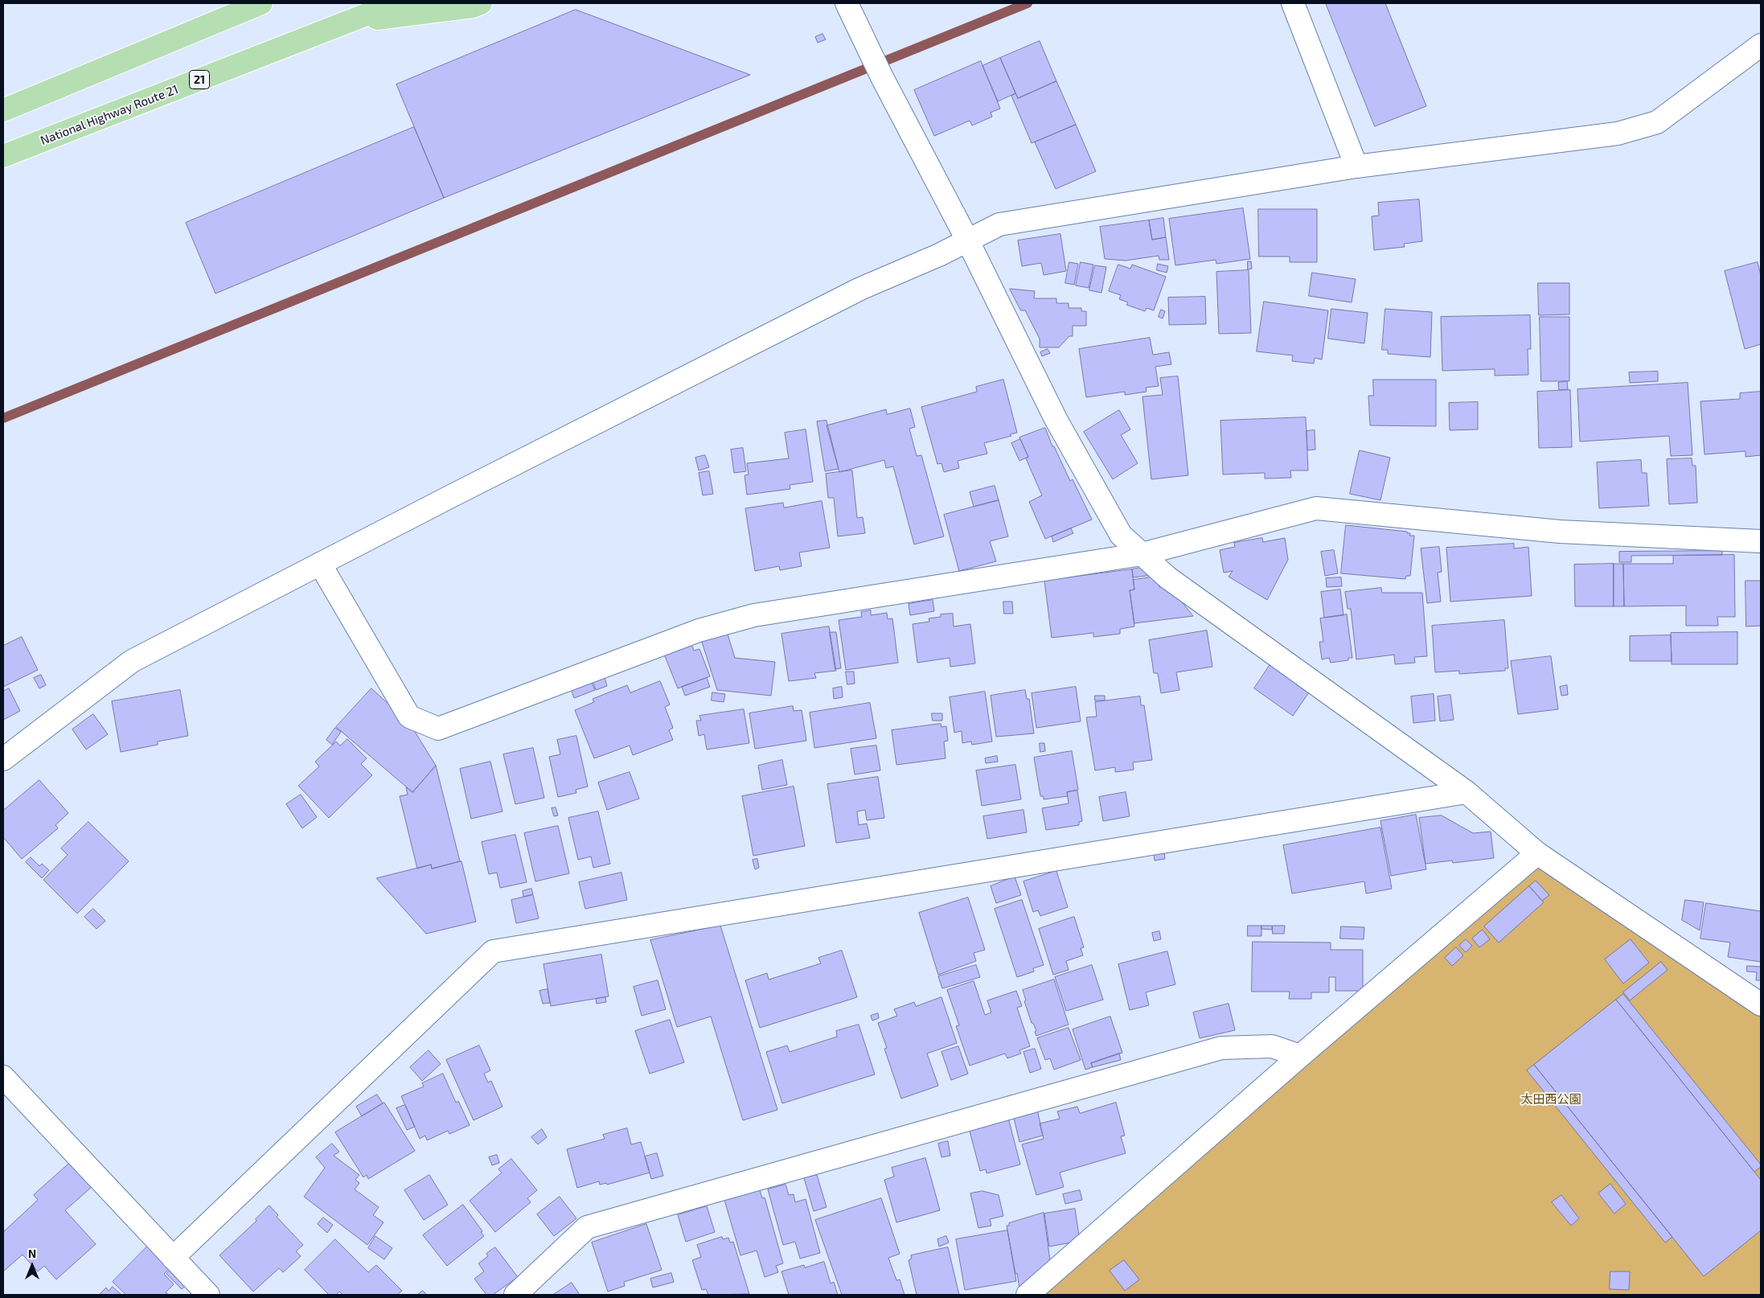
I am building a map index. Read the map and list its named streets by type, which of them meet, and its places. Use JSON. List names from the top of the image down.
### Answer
{
  "streets": {
    "highway": ["21", "National Highway Route 21"]
  },
  "parks": ["太田西公園"],
  "north": "top"
}
